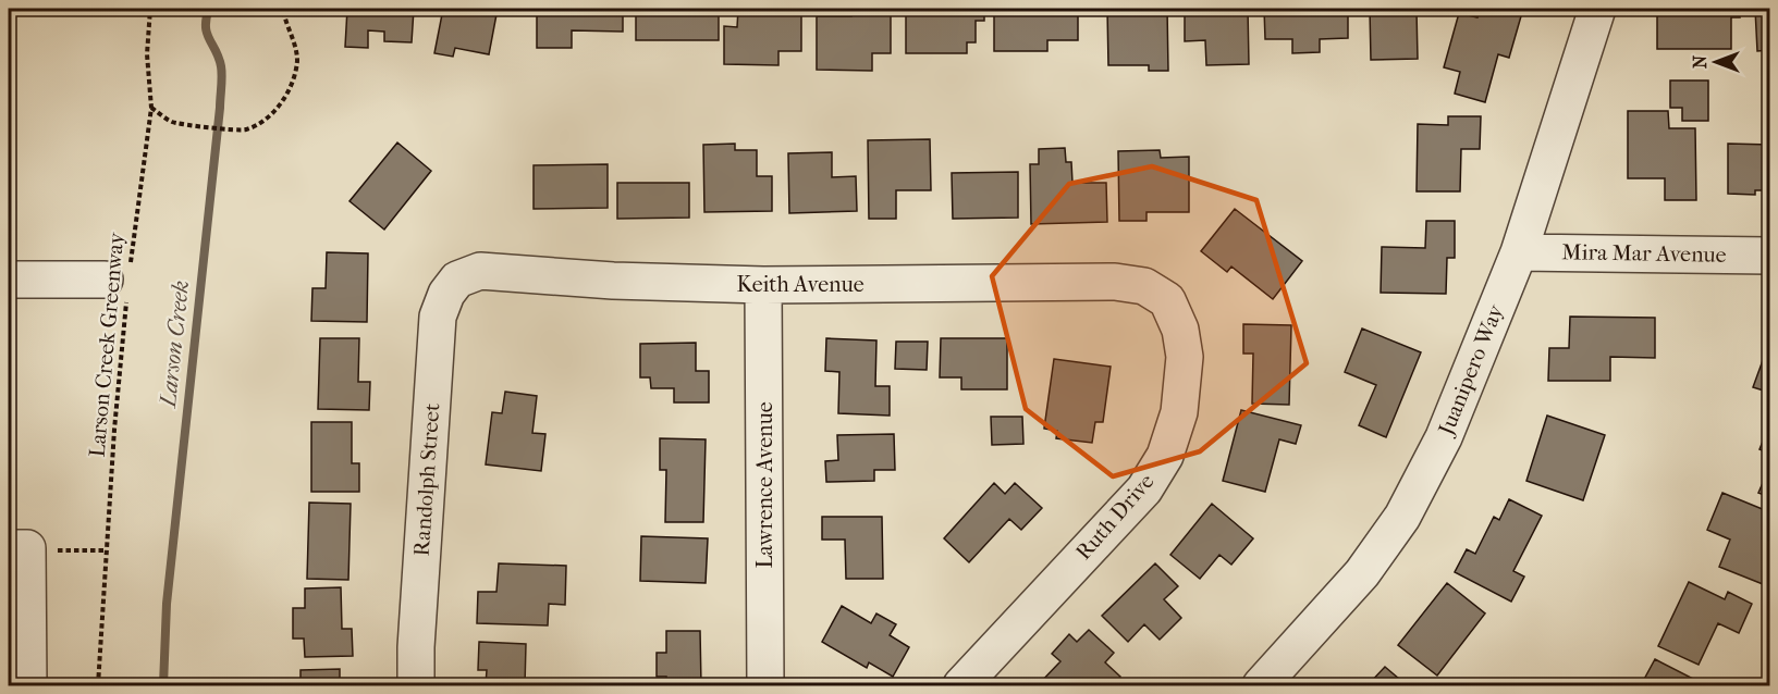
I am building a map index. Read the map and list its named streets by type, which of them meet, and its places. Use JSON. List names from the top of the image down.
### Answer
{
  "streets": {
    "street": [
      "Mira Mar Avenue",
      "Keith Avenue",
      "Juanipero Way",
      "Randolph Street",
      "Lawrence Avenue",
      "Ruth Drive"
    ],
    "path": ["Larson Creek Greenway"]
  },
  "crossings": [
    ["Mira Mar Avenue", "Juanipero Way"],
    ["Keith Avenue", "Randolph Street"],
    ["Keith Avenue", "Lawrence Avenue"],
    ["Keith Avenue", "Ruth Drive"]
  ],
  "water": ["Larson Creek"],
  "north": "left"
}
